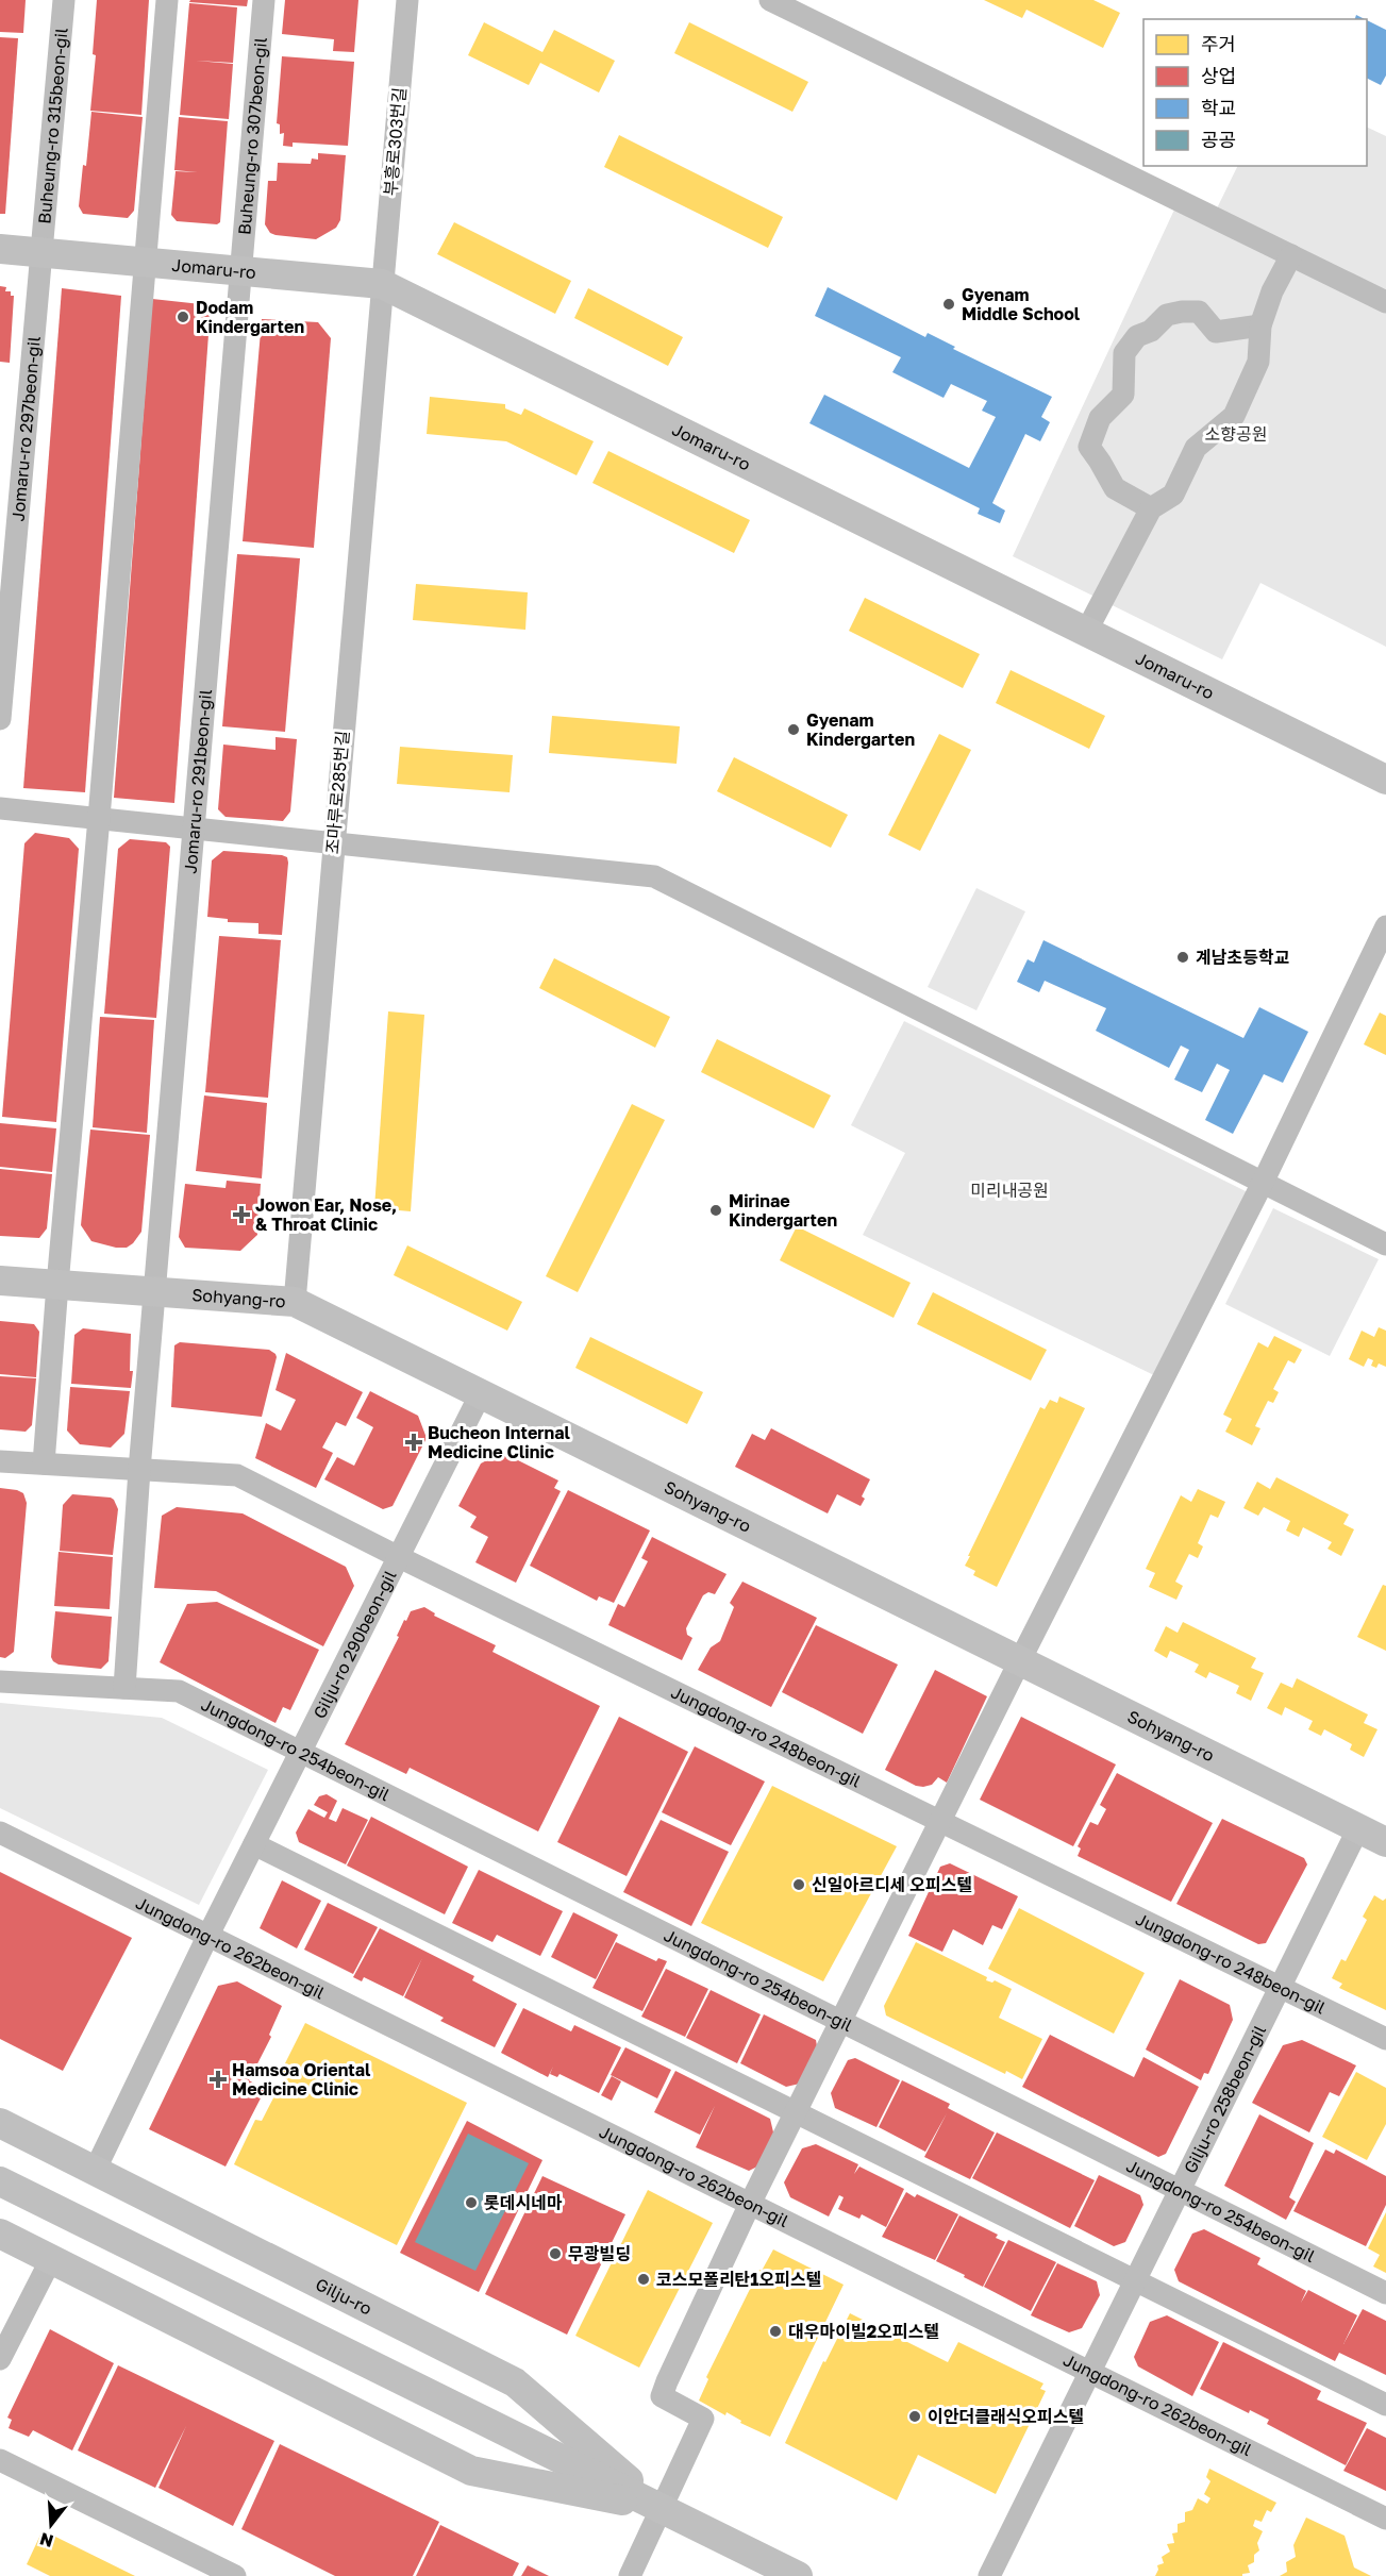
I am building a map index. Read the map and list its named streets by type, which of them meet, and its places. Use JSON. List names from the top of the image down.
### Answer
{
  "streets": {
    "street": [
      "Buheung-ro 315beon-gil",
      "Buheung-ro 307beon-gil",
      "부흥로303번길",
      "Jomaru-ro",
      "Jomaru-ro 297beon-gil",
      "Jomaru-ro 291beon-gil",
      "조마루로285번길",
      "Sohyang-ro",
      "Gilju-ro 290beon-gil",
      "Jungdong-ro 248beon-gil",
      "Jungdong-ro 254beon-gil",
      "Jungdong-ro 262beon-gil",
      "Gilju-ro 258beon-gil",
      "Gilju-ro"
    ]
  },
  "crossings": [
    ["Buheung-ro 315beon-gil", "Jomaru-ro"],
    ["Buheung-ro 315beon-gil", "Jomaru-ro 297beon-gil"],
    ["Buheung-ro 307beon-gil", "Jomaru-ro"],
    ["Buheung-ro 307beon-gil", "Jomaru-ro 291beon-gil"],
    ["부흥로303번길", "Jomaru-ro"],
    ["부흥로303번길", "조마루로285번길"],
    ["Jomaru-ro", "Jomaru-ro 297beon-gil"],
    ["Jomaru-ro", "Jomaru-ro 291beon-gil"],
    ["Jomaru-ro", "조마루로285번길"],
    ["Jomaru-ro 291beon-gil", "Sohyang-ro"],
    ["조마루로285번길", "Sohyang-ro"],
    ["Sohyang-ro", "Gilju-ro 290beon-gil"],
    ["Sohyang-ro", "Gilju-ro 258beon-gil"],
    ["Gilju-ro 290beon-gil", "Jungdong-ro 248beon-gil"],
    ["Gilju-ro 290beon-gil", "Jungdong-ro 254beon-gil"],
    ["Gilju-ro 290beon-gil", "Jungdong-ro 262beon-gil"],
    ["Gilju-ro 290beon-gil", "Gilju-ro"],
    ["Jungdong-ro 248beon-gil", "Gilju-ro 258beon-gil"],
    ["Jungdong-ro 254beon-gil", "Gilju-ro 258beon-gil"],
    ["Jungdong-ro 262beon-gil", "Gilju-ro 258beon-gil"]
  ],
  "parks": ["소향공원", "미리내공원"],
  "places": {
    "other": [
      "Gyenam Middle School",
      "Dodam Kindergarten",
      "Gyenam Kindergarten",
      "계남초등학교",
      "Mirinae Kindergarten",
      "신일아르디세 오피스텔",
      "롯데시네마",
      "무광빌딩",
      "코스모폴리탄1오피스텔",
      "대우마이빌2오피스텔",
      "이안더클래식오피스텔"
    ],
    "health": ["Jowon Ear, Nose, & Throat Clinic", "Bucheon Internal Medicine Clinic", "Hamsoa Oriental Medicine Clinic"]
  },
  "legend": [
    "주거",
    "상업",
    "학교",
    "공공"
  ],
  "north": "bottom"
}
